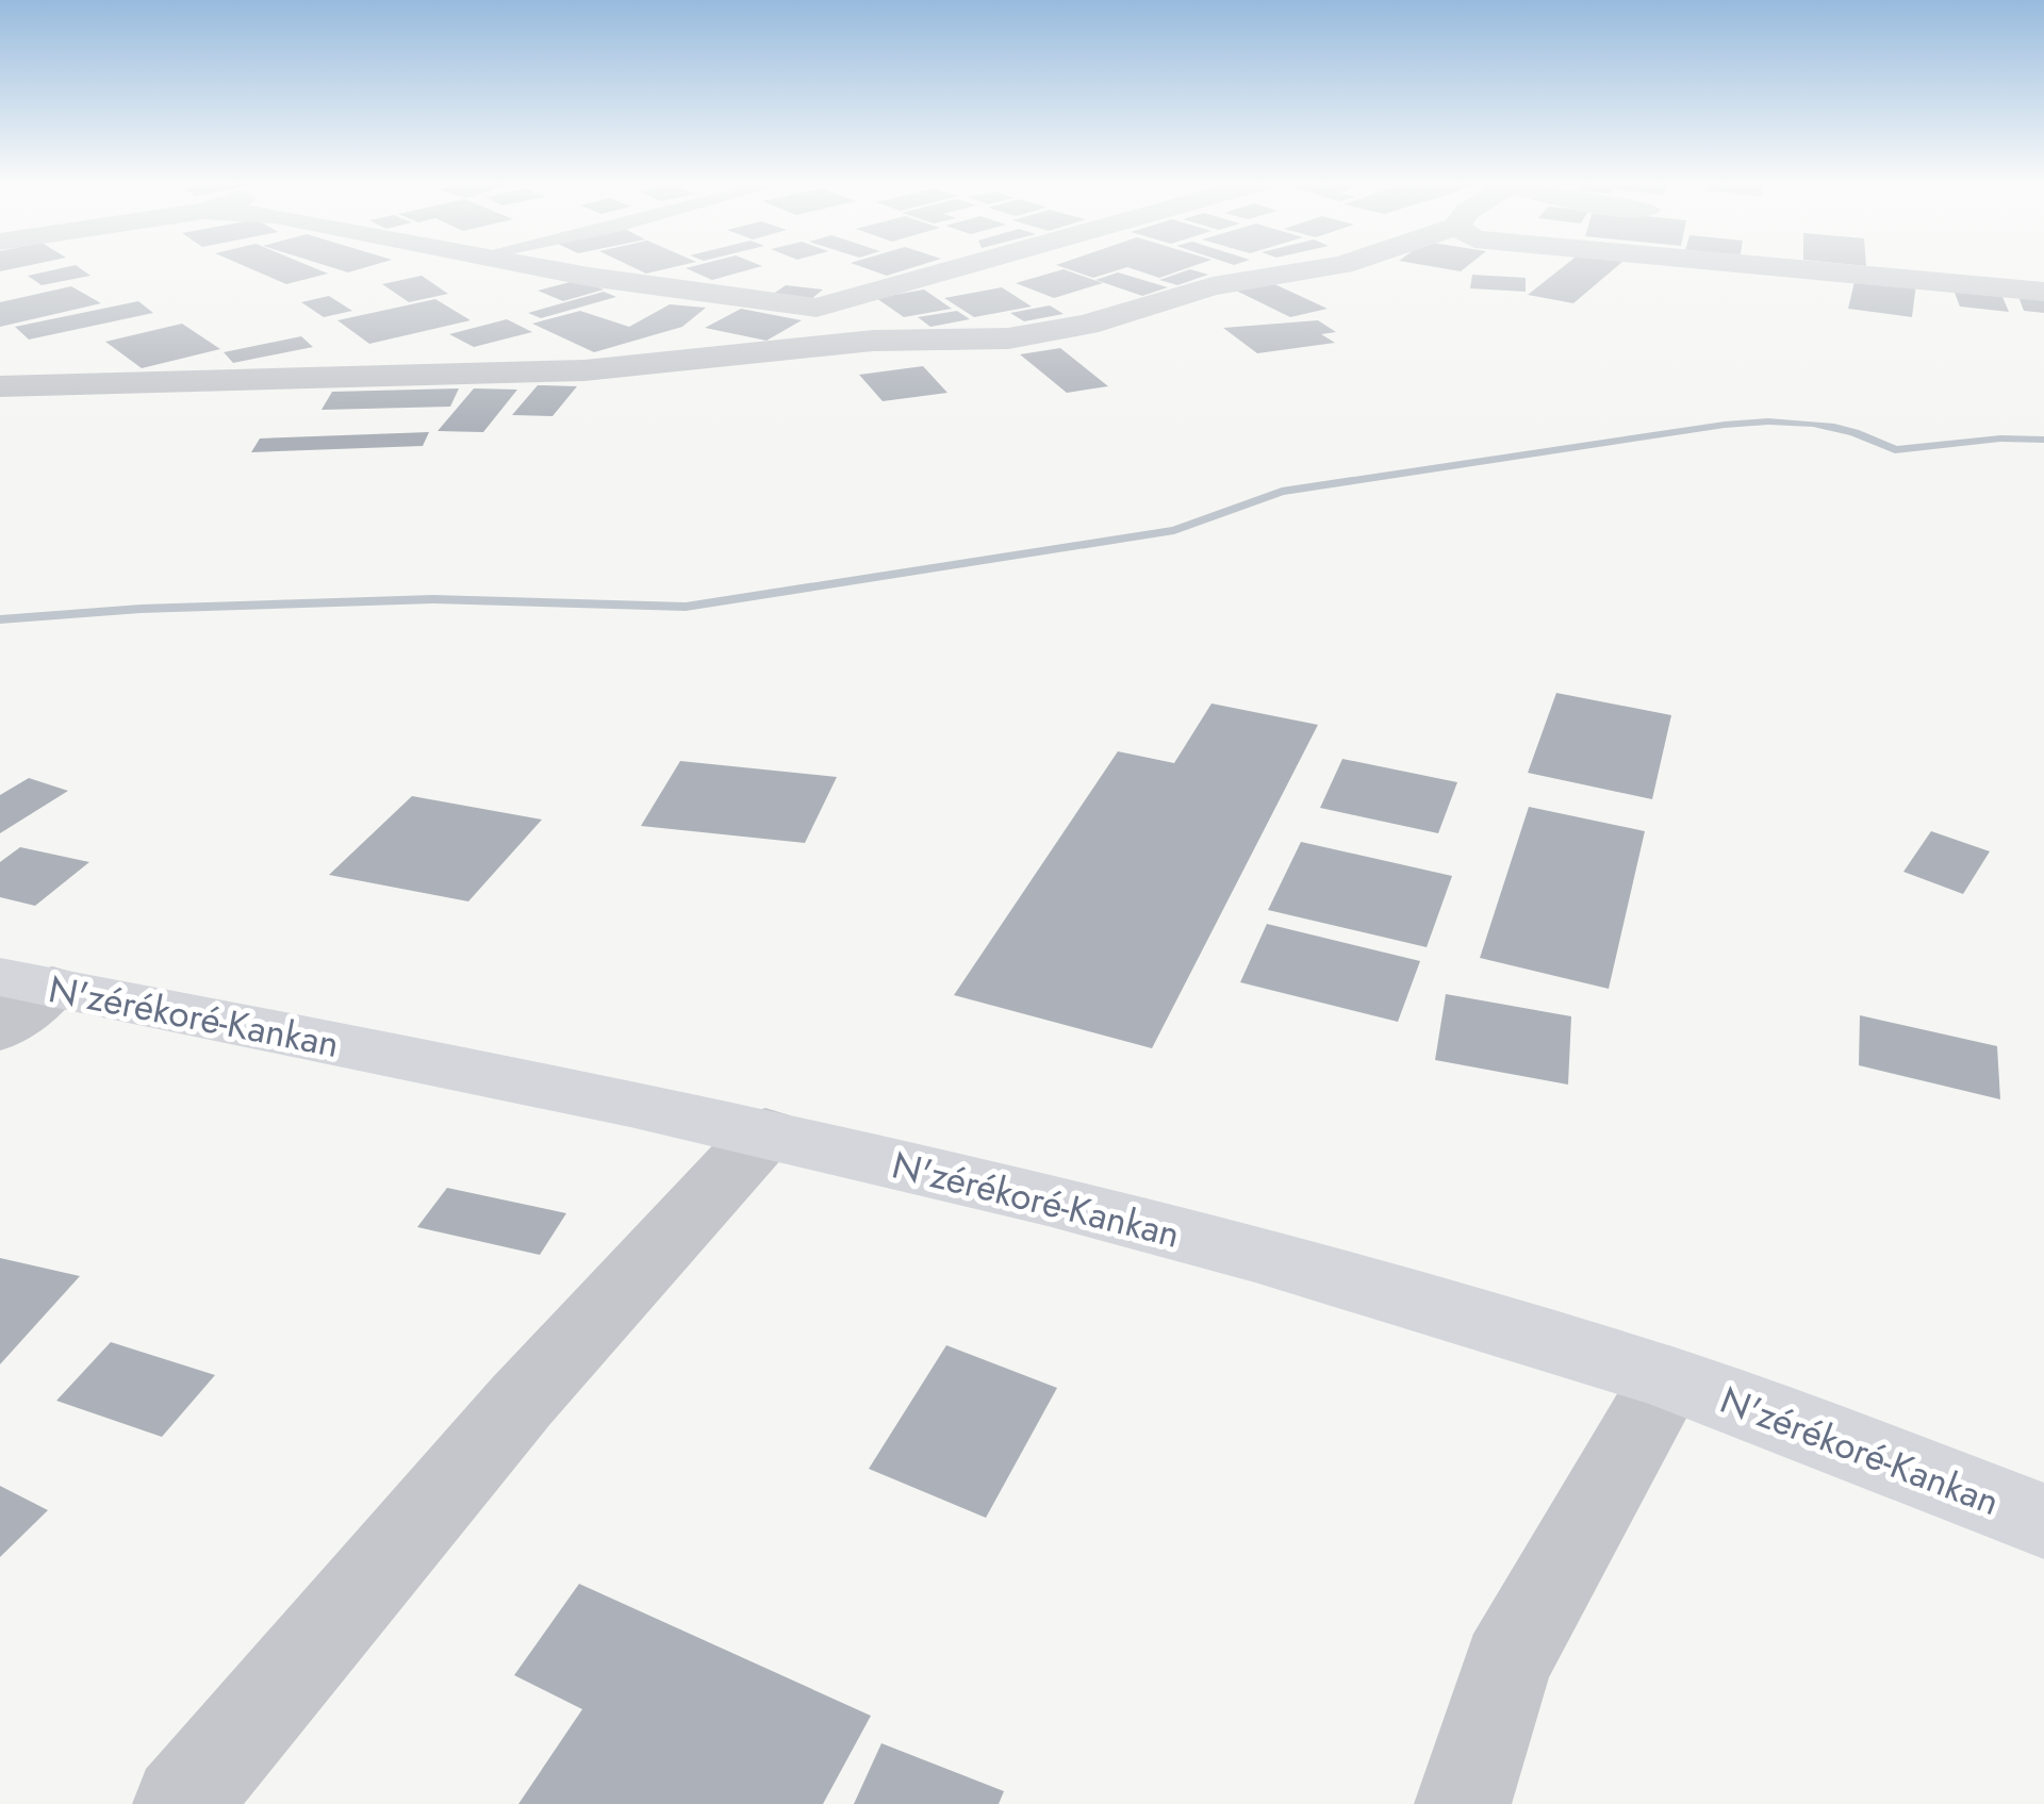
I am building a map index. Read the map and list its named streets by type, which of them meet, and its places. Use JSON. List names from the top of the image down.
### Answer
{
  "streets": {
    "highway": ["N'zérékoré-Kankan"]
  }
}
